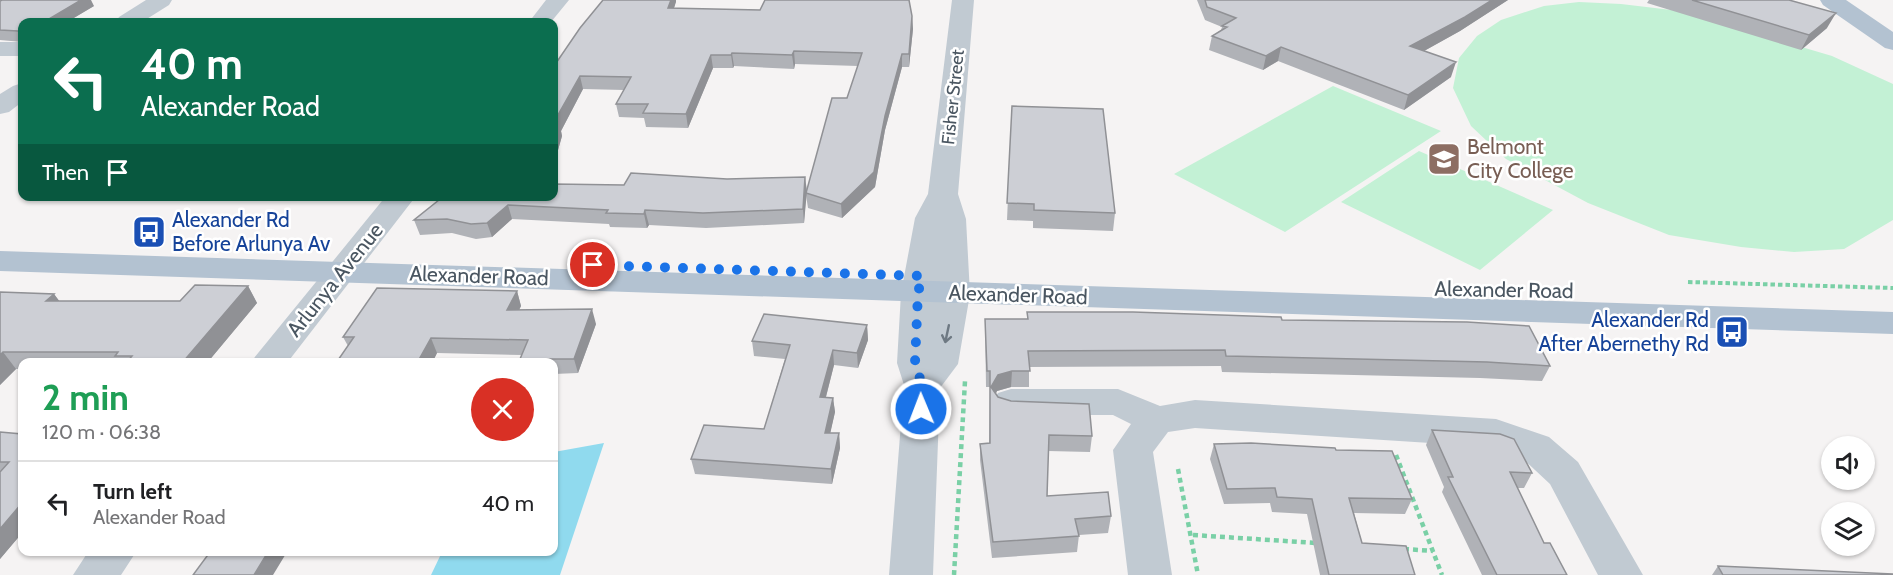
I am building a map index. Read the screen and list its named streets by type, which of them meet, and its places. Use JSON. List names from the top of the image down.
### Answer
{
  "streets": {
    "main road": ["Alexander Road"],
    "street": ["Fisher Street", "Arlunya Avenue"]
  },
  "crossings": [
    ["Fisher Street", "Alexander Road"],
    ["Alexander Road", "Arlunya Avenue"]
  ],
  "places": {
    "school or university": ["Belmont City College"],
    "bus stop": ["Alexander Rd Before Arlunya Av", "Alexander Rd After Abernethy Rd"]
  },
  "page": {
    "turn": ["40 m", "Alexander Road"],
    "then": "Then",
    "heading": ["2 min", "120 m · 06:38"],
    "list": [
      {
        "name": "Turn left",
        "note": "Alexander Road",
        "value": "40 m"
      }
    ]
  }
}
